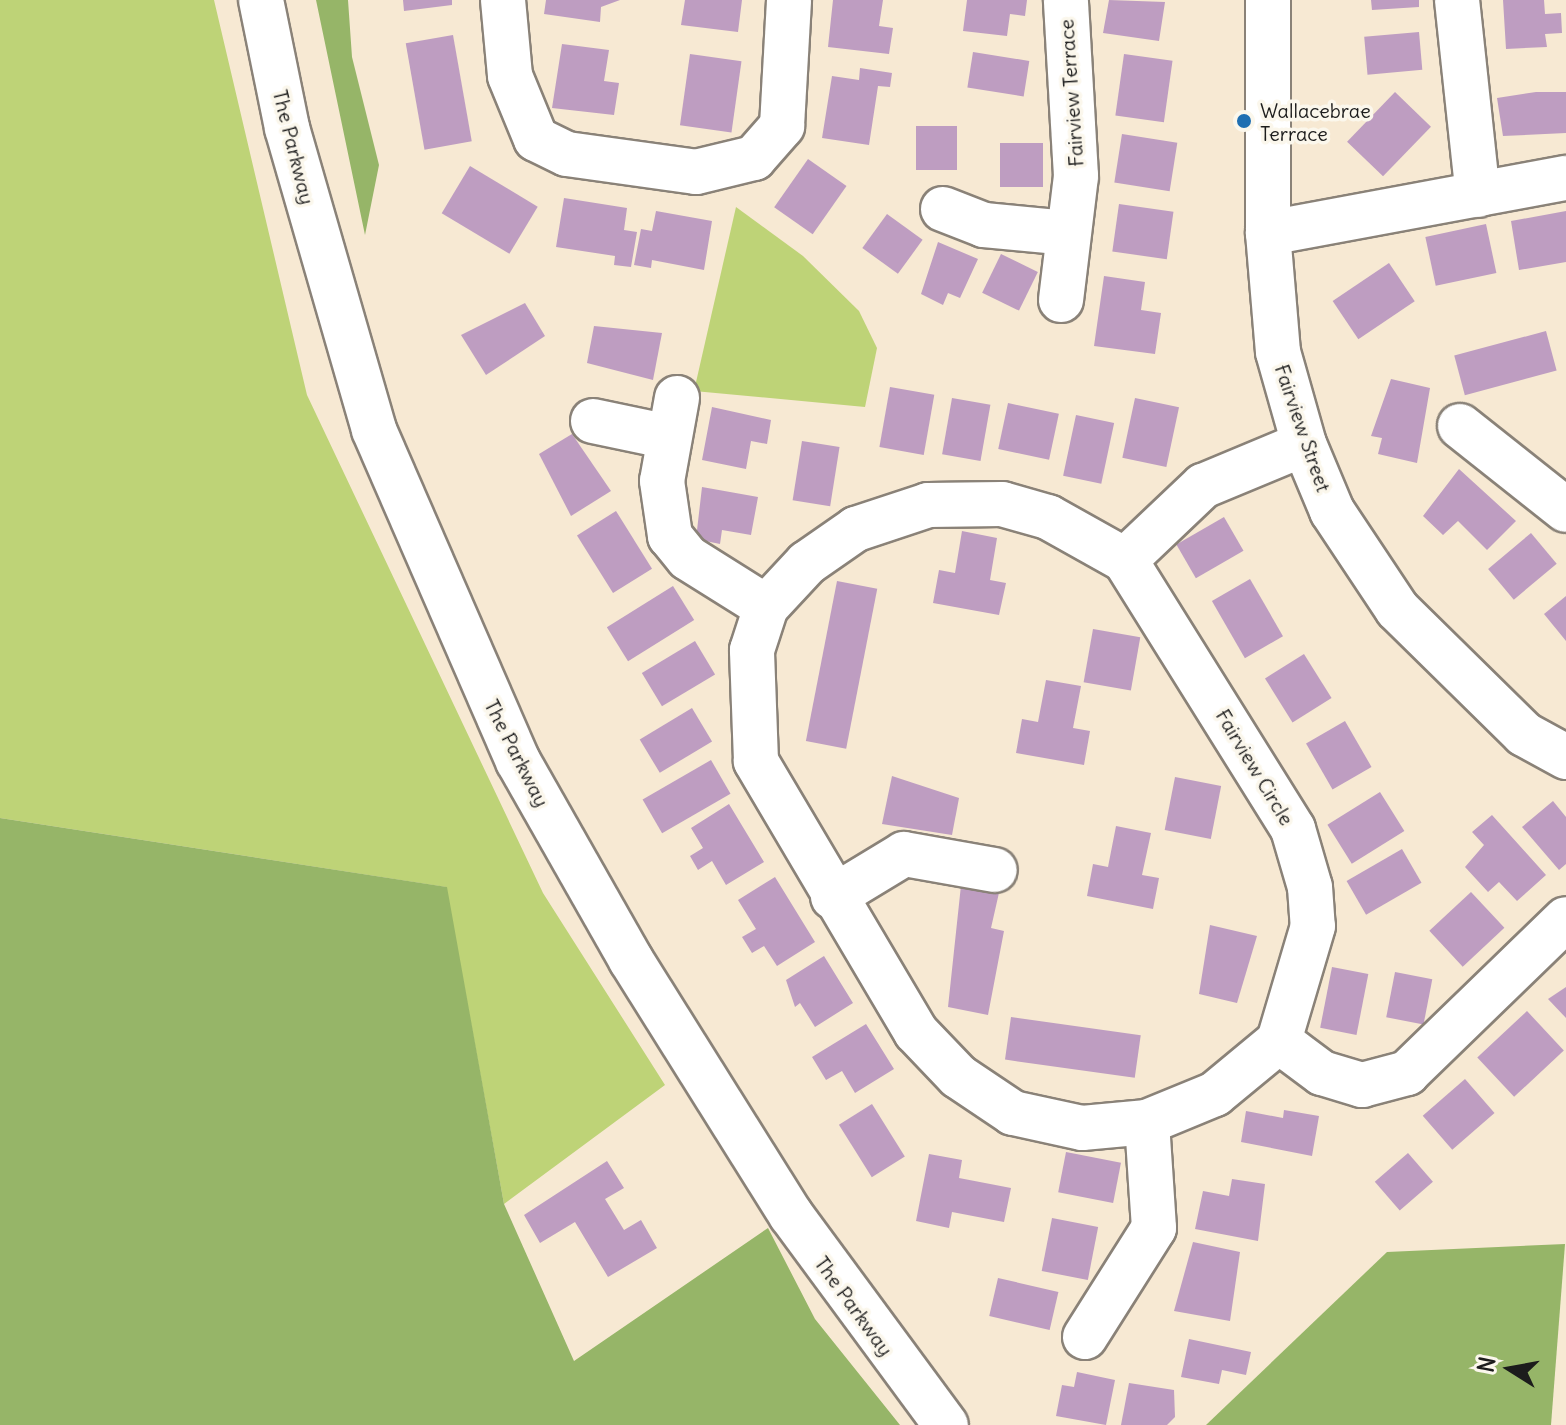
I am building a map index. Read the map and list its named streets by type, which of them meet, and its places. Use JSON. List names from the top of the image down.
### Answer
{
  "streets": {
    "street": [
      "Fairview Terrace",
      "The Parkway",
      "Fairview Street",
      "Fairview Circle"
    ]
  },
  "places": ["Wallacebrae Terrace"],
  "north": "left"
}
